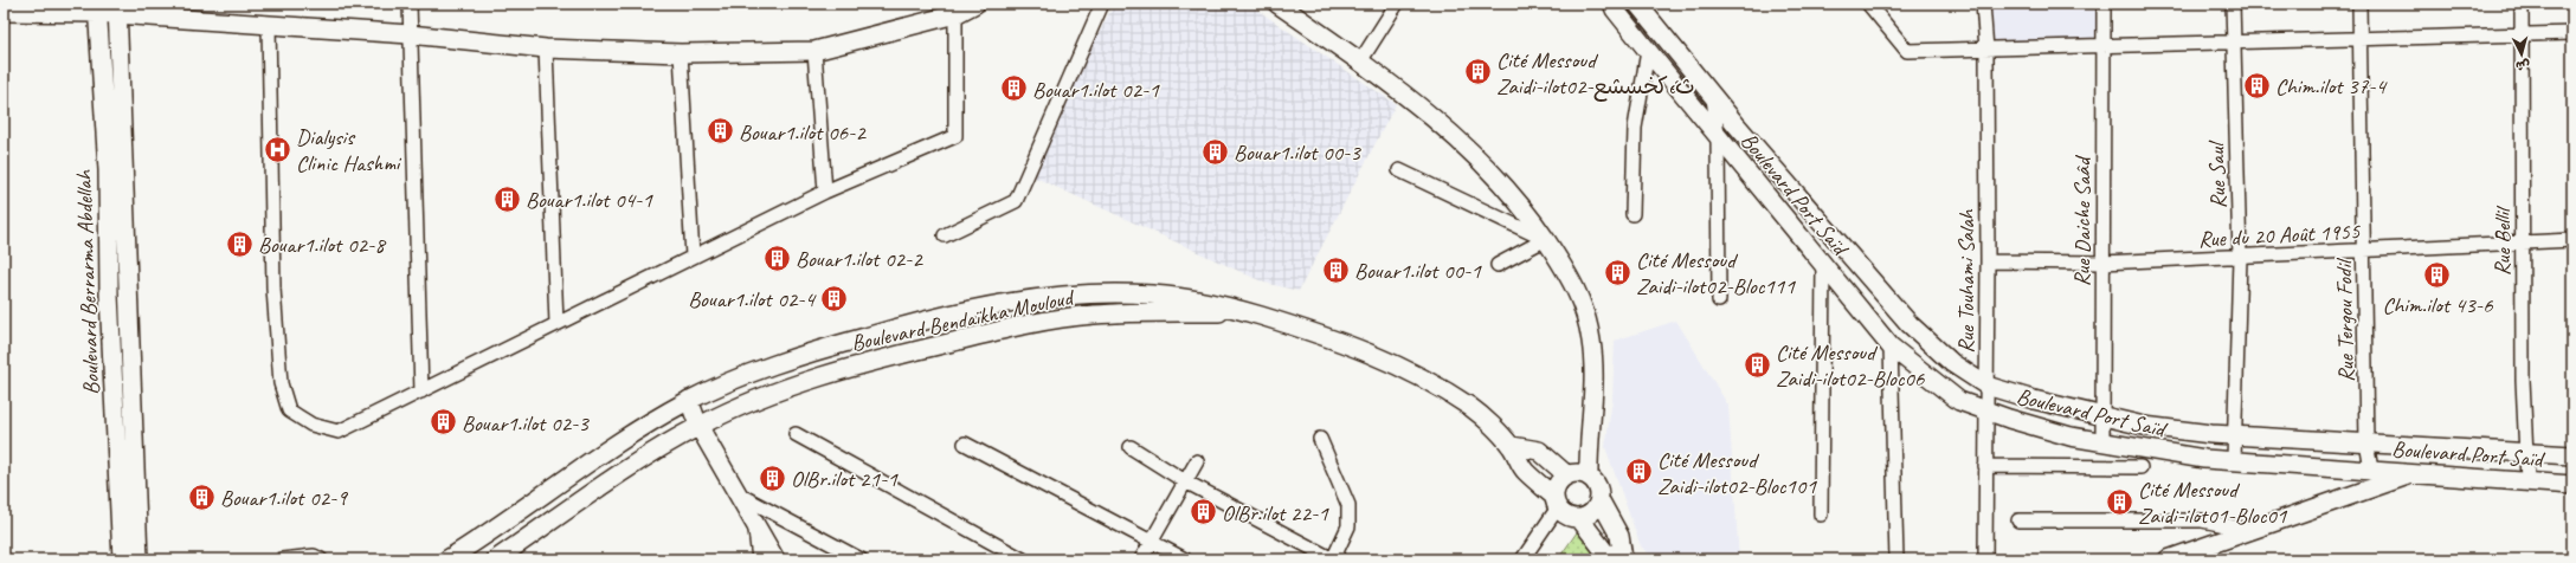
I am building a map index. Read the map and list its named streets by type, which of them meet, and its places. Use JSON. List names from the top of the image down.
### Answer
{
  "streets": {
    "main road": ["Boulevard Port Saïd", "Boulevard Berrarma Abdellah", "Boulevard Bendaïkha Mouloud"],
    "street": [
      "Rue Saul",
      "Rue Daiche Saâd",
      "Rue du 20 Août 1955",
      "Rue Bellil",
      "Rue Touhami Salah",
      "Rue Tergou Fodil"
    ]
  },
  "crossings": [
    ["Rue Saul", "Boulevard Port Saïd"],
    ["Rue Saul", "Rue du 20 Août 1955"],
    ["Boulevard Port Saïd", "Rue Daiche Saâd"],
    ["Boulevard Port Saïd", "Rue Bellil"],
    ["Boulevard Port Saïd", "Rue Touhami Salah"],
    ["Boulevard Port Saïd", "Rue Tergou Fodil"],
    ["Rue Daiche Saâd", "Rue du 20 Août 1955"],
    ["Rue du 20 Août 1955", "Rue Bellil"],
    ["Rue du 20 Août 1955", "Rue Touhami Salah"],
    ["Rue du 20 Août 1955", "Rue Tergou Fodil"]
  ],
  "places": {
    "building": [
      "Cité Messoud Zaidi-ilot02-كخسشعéث",
      "Chim.ilot 37-4",
      "Bouar1.ilot 02-1",
      "Bouar1.ilot 06-2",
      "Bouar1.ilot 00-3",
      "Bouar1.ilot 04-1",
      "Bouar1.ilot 02-8",
      "Bouar1.ilot 02-2",
      "Bouar1.ilot 00-1",
      "Cité Messoud Zaidi-ilot02-Bloc111",
      "Chim.ilot 43-6",
      "Bouar1.ilot 02-4",
      "Cité Messoud Zaidi-ilot02-Bloc06",
      "Bouar1.ilot 02-3",
      "Cité Messoud Zaidi-ilot02-Bloc101",
      "OlBr.ilot 21-1",
      "Bouar1.ilot 02-9",
      "Cité Messoud Zaidi-ilot01-Bloc01",
      "OlBr.ilot 22-1"
    ],
    "hospital": ["Dialysis Clinic Hashmi"]
  },
  "north": "bottom"
}
